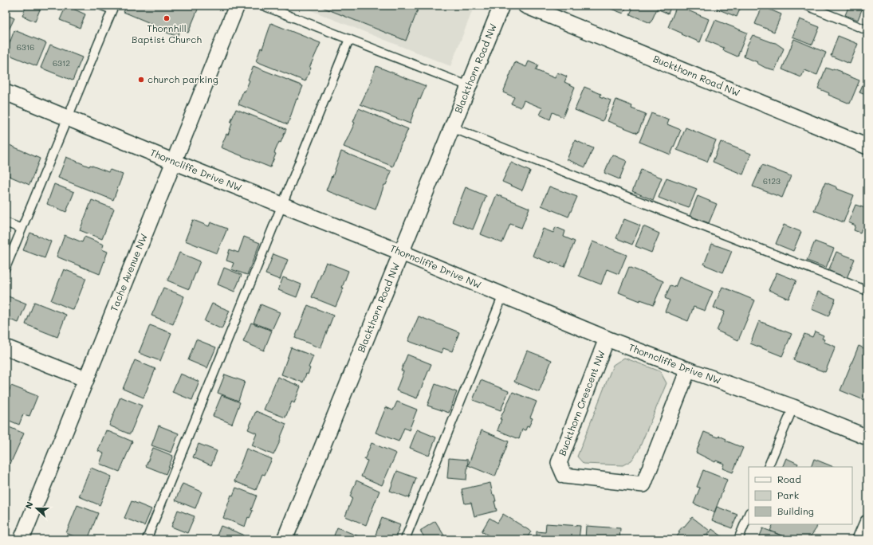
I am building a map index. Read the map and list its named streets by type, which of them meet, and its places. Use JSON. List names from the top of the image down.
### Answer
{
  "streets": {
    "street": [
      "Blackthorn Road NW",
      "Buckthorn Road NW",
      "Thorncliffe Drive NW",
      "Tache Avenue NW",
      "Buckthorn Crescent NW"
    ]
  },
  "crossings": [
    ["Blackthorn Road NW", "Thorncliffe Drive NW"],
    ["Thorncliffe Drive NW", "Tache Avenue NW"],
    ["Thorncliffe Drive NW", "Buckthorn Crescent NW"]
  ],
  "places": ["Thornhill Baptist Church", "church parking"],
  "house_numbers": ["6316", "6312", "6123"],
  "legend": ["Road", "Park", "Building"],
  "north": "left"
}
